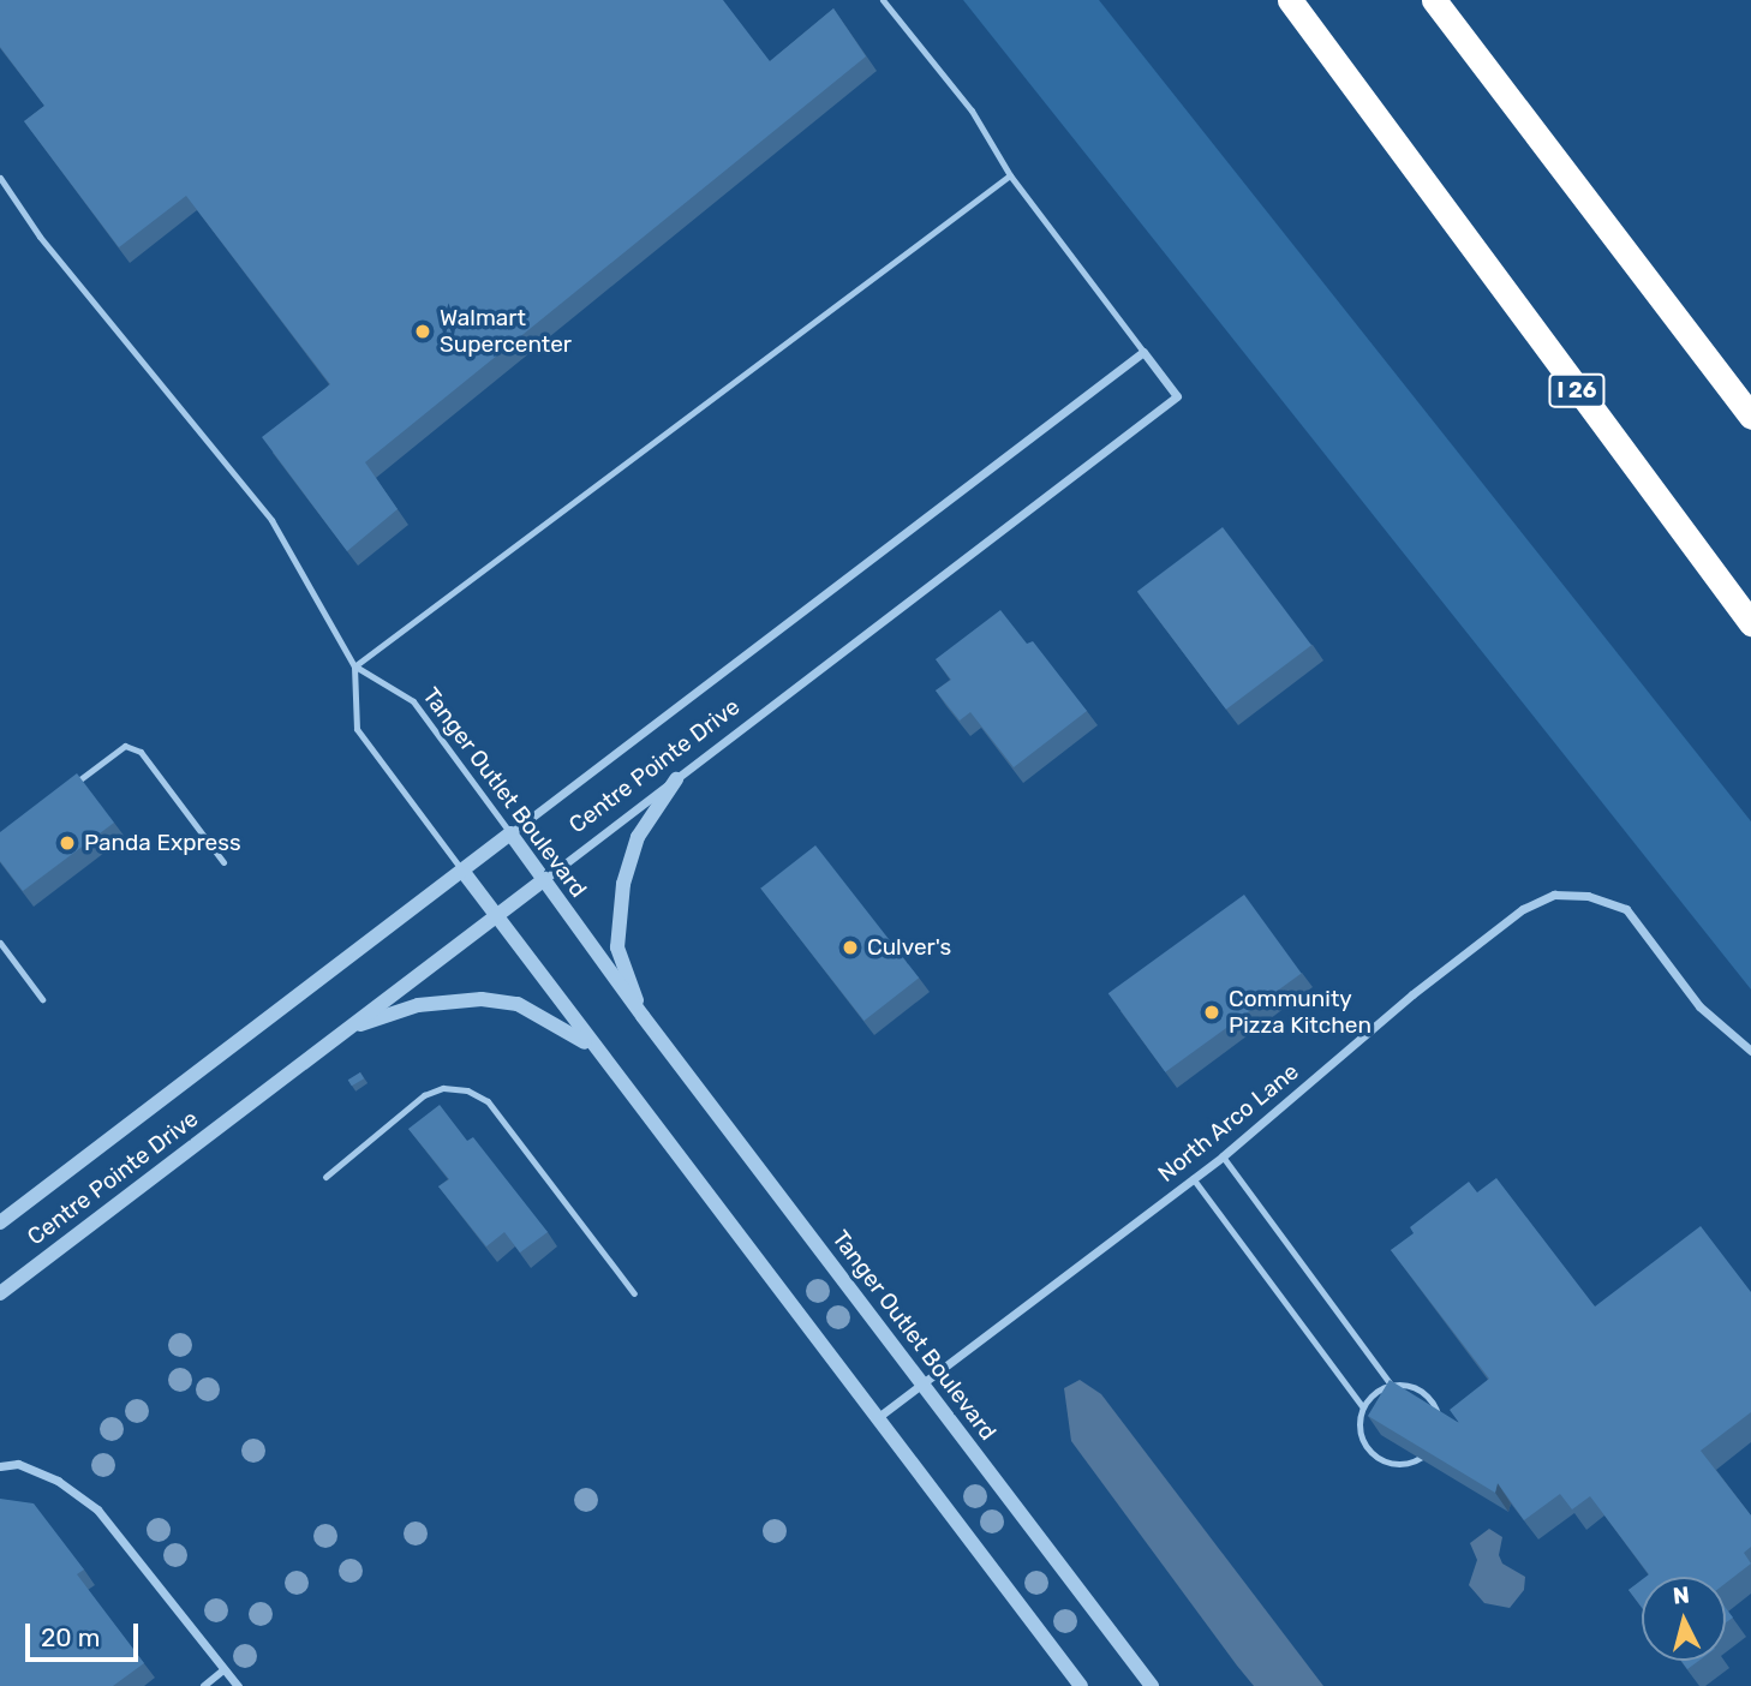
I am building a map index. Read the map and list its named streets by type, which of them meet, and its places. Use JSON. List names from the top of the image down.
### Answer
{
  "streets": {
    "highway": ["I 26"],
    "street": ["Centre Pointe Drive", "Tanger Outlet Boulevard", "North Arco Lane"]
  },
  "crossings": [
    ["Centre Pointe Drive", "Tanger Outlet Boulevard"],
    ["Tanger Outlet Boulevard", "North Arco Lane"]
  ],
  "places": [
    "Walmart Supercenter",
    "Panda Express",
    "Culver's",
    "Community Pizza Kitchen"
  ],
  "scale_bar": "20 m",
  "north": "top"
}
